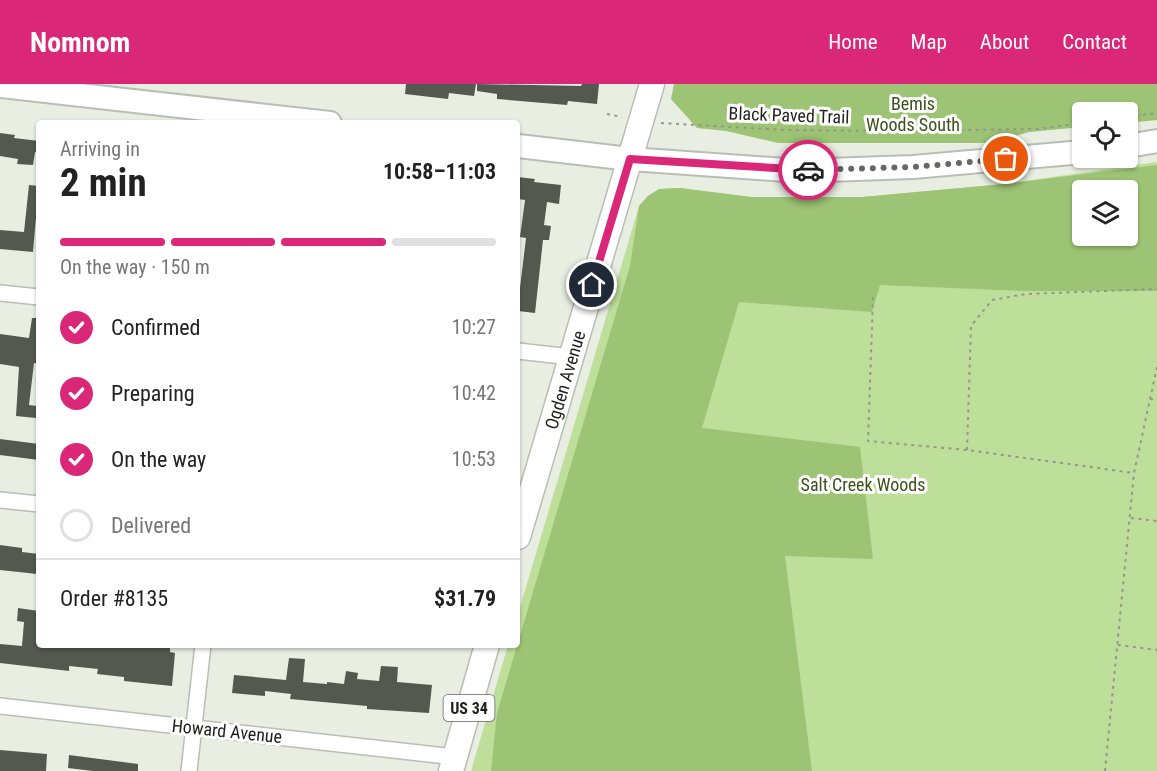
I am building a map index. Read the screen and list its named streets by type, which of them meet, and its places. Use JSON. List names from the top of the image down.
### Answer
{
  "streets": {
    "main road": ["Ogden Avenue", "US 34"],
    "street": ["Howard Avenue"],
    "path": ["Black Paved Trail"]
  },
  "crossings": [
    ["US 34", "Howard Avenue"]
  ],
  "parks": ["Bemis Woods South", "Salt Creek Woods"],
  "page": {
    "header": "Nomnom",
    "nav": [
      "Home",
      "Map",
      "About",
      "Contact"
    ],
    "heading": ["2 min", "Arriving in", "10:58–11:03"],
    "panel": ["Order #8135", "$31.79"],
    "bar": "On the way · 150 m",
    "list": [
      ["Confirmed", "10:27"],
      ["Preparing", "10:42"],
      ["On the way", "10:53"],
      "Delivered"
    ]
  }
}
